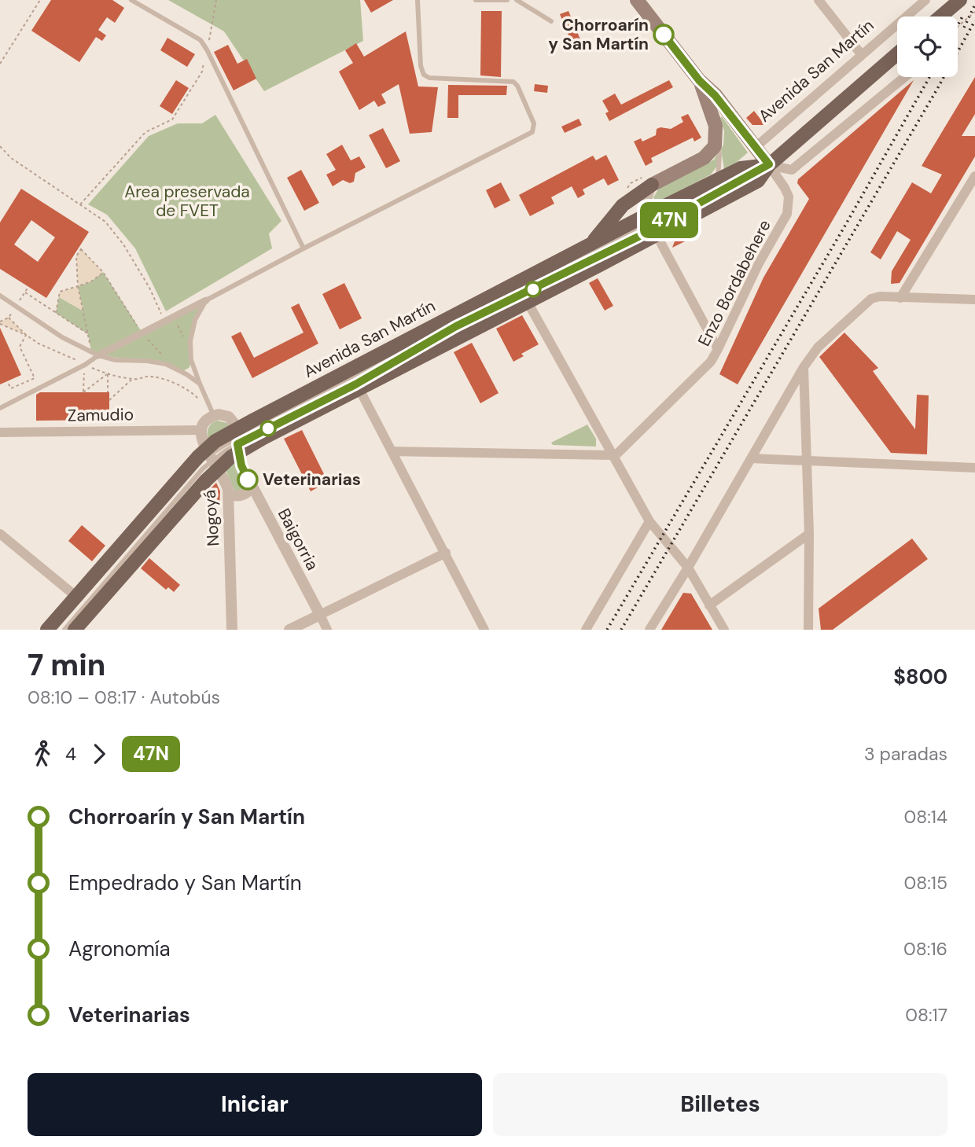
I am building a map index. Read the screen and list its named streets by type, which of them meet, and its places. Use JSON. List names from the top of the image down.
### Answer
{
  "streets": {
    "main road": ["Avenida San Martín"],
    "street": [
      "Enzo Bordabehere",
      "Zamudio",
      "Nogoyá",
      "Baigorria"
    ]
  },
  "crossings": [
    ["Avenida San Martín", "Enzo Bordabehere"],
    ["Avenida San Martín", "Nogoyá"],
    ["Avenida San Martín", "Baigorria"],
    ["Zamudio", "Nogoyá"]
  ],
  "parks": ["Area preservada de FVET"],
  "places": ["Chorroarín y San Martín", "Veterinarias"],
  "lines": ["bus line 47N"],
  "page": {
    "on_map": "47N",
    "heading": ["7 min", "08:10 – 08:17 · Autobús", "$800"],
    "legs": ["4", "47N", "3 paradas"],
    "list": [
      {
        "name": "Chorroarín y San Martín",
        "value": "08:14"
      },
      {
        "name": "Empedrado y San Martín",
        "value": "08:15"
      },
      {
        "name": "Agronomía",
        "value": "08:16"
      },
      {
        "name": "Veterinarias",
        "value": "08:17"
      }
    ],
    "buttons": ["Iniciar", "Billetes"]
  }
}
